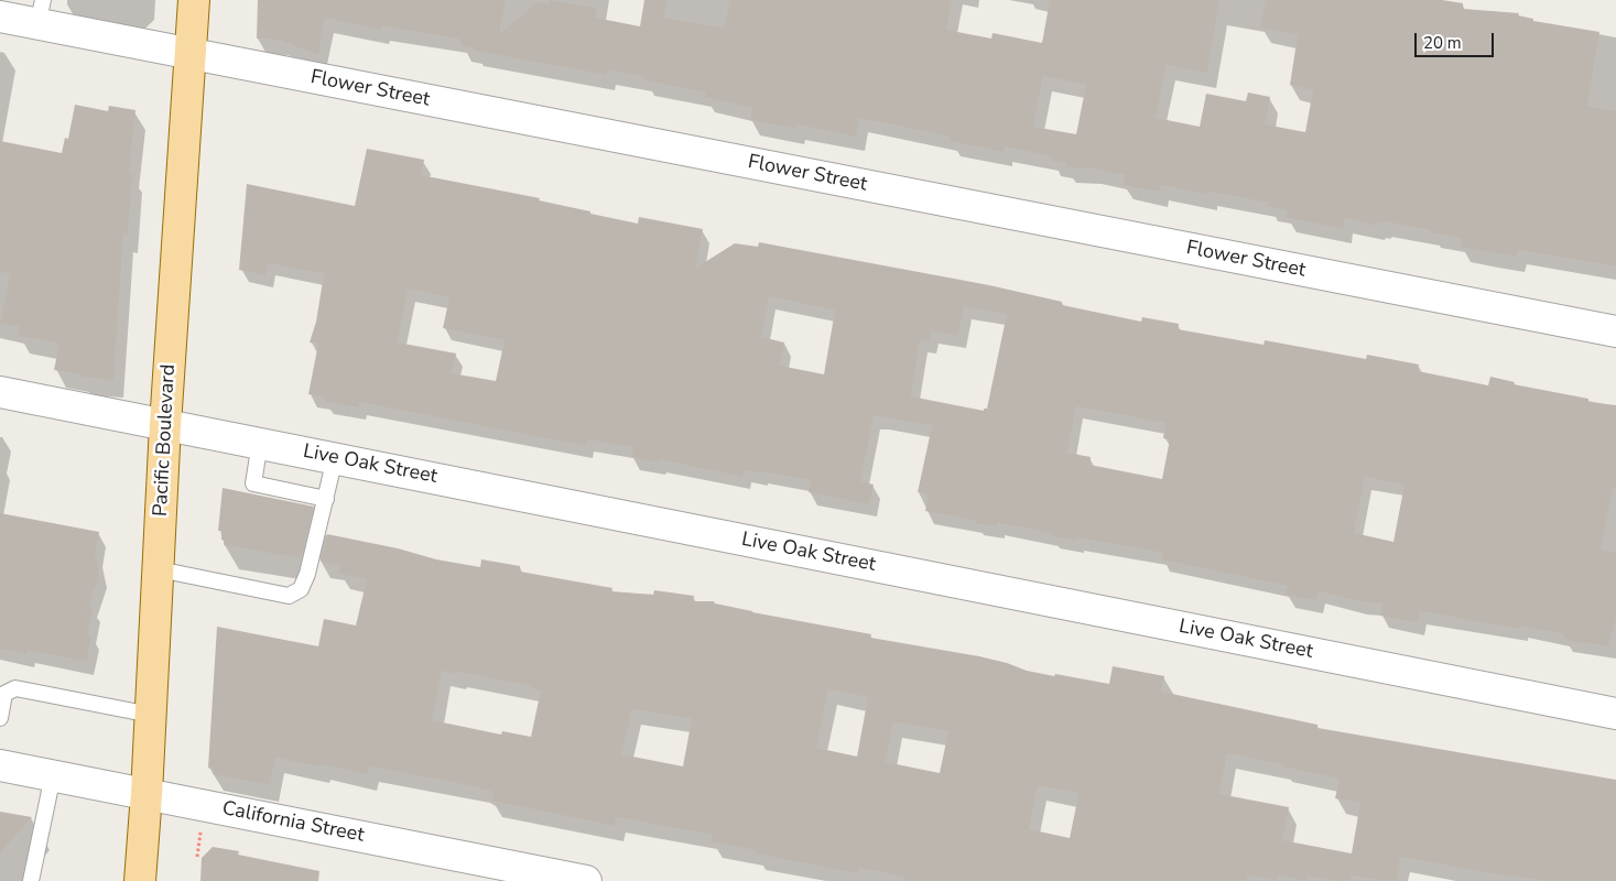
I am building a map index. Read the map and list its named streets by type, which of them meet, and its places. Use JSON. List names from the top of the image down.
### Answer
{
  "streets": {
    "main road": ["Pacific Boulevard"],
    "street": ["Flower Street", "Live Oak Street", "California Street"]
  },
  "crossings": [
    ["Flower Street", "Pacific Boulevard"],
    ["Pacific Boulevard", "Live Oak Street"],
    ["Pacific Boulevard", "California Street"]
  ],
  "scale_bar": "20 m"
}
